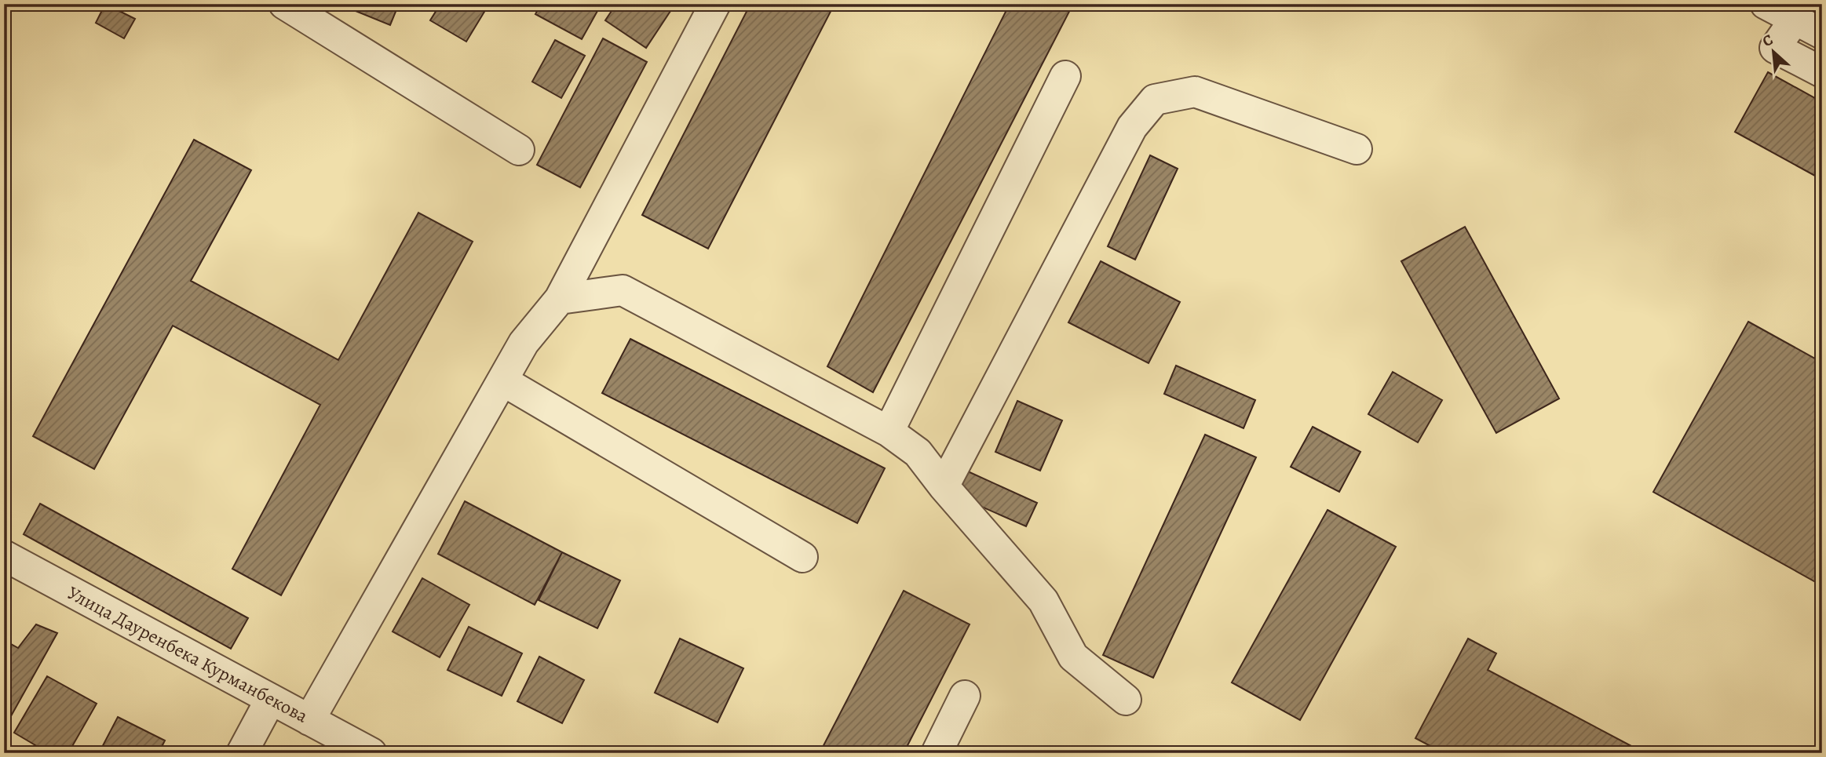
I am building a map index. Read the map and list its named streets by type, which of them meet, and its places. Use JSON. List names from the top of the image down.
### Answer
{
  "streets": {
    "street": ["Улица Дауренбека Курманбекова"]
  },
  "north": "top left"
}
